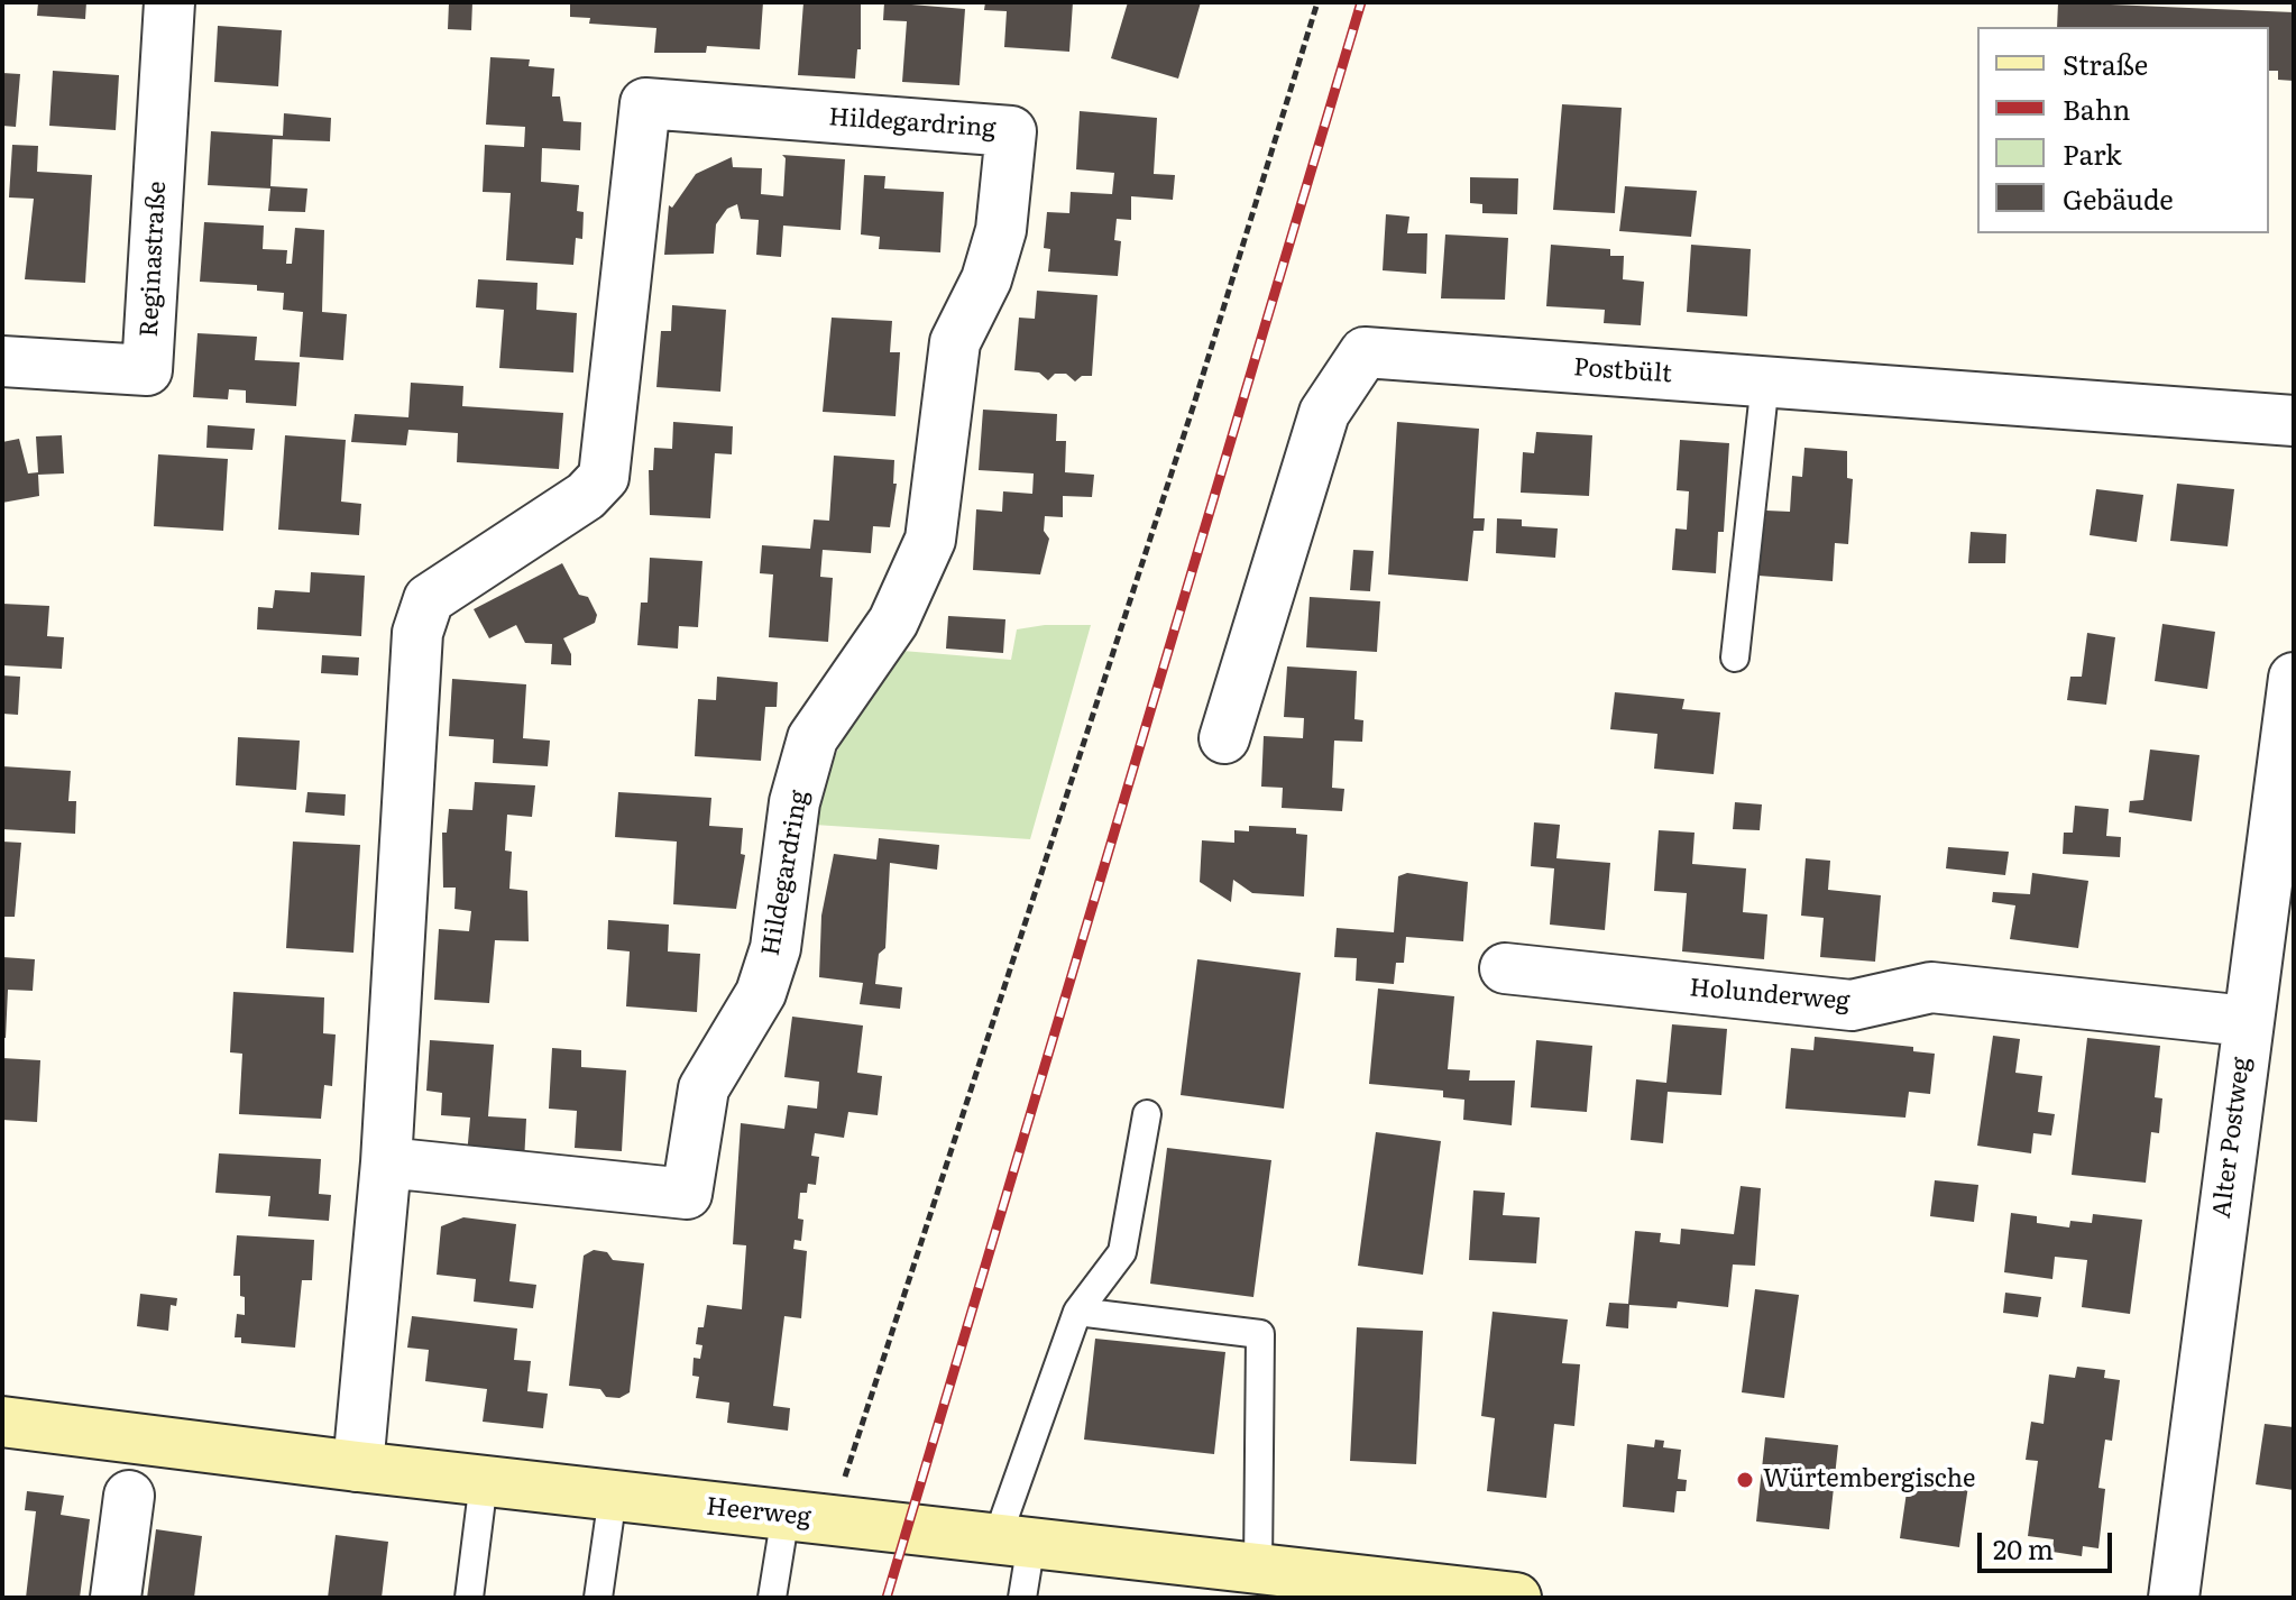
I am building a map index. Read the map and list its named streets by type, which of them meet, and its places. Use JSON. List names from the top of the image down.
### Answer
{
  "streets": {
    "street": [
      "Hildegardring",
      "Reginastraße",
      "Postbült",
      "Holunderweg",
      "Alter Postweg",
      "Heerweg"
    ]
  },
  "crossings": [
    ["Hildegardring", "Heerweg"],
    ["Holunderweg", "Alter Postweg"]
  ],
  "places": ["Würtembergische"],
  "legend": [
    "Straße",
    "Bahn",
    "Park",
    "Gebäude"
  ],
  "scale_bar": "20 m"
}
